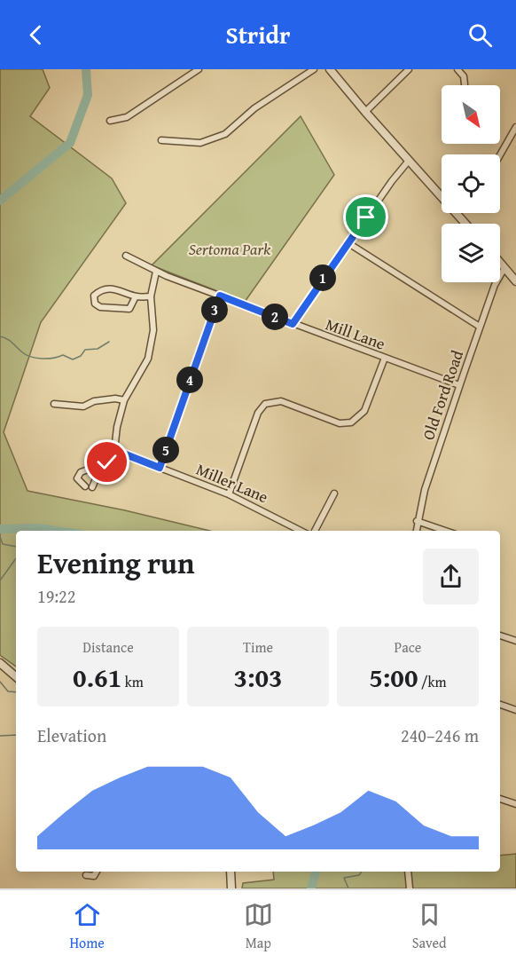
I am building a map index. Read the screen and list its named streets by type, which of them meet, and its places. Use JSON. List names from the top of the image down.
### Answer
{
  "streets": {
    "street": ["Mill Lane", "Old Ford Road", "Miller Lane"]
  },
  "crossings": [
    ["Mill Lane", "Old Ford Road"]
  ],
  "parks": ["Sertoma Park"],
  "north": "bottom right",
  "page": {
    "header": "Stridr",
    "pins": [
      "1",
      "3",
      "2",
      "4",
      "5"
    ],
    "heading": ["Evening run", "19:22"],
    "stats": [
      ["Distance", "0.61 km"],
      ["Time", "3:03"],
      ["Pace", "5:00 /km"]
    ],
    "chart": ["Elevation", "240–246 m"],
    "tabs": ["Home", "Map", "Saved"]
  }
}
